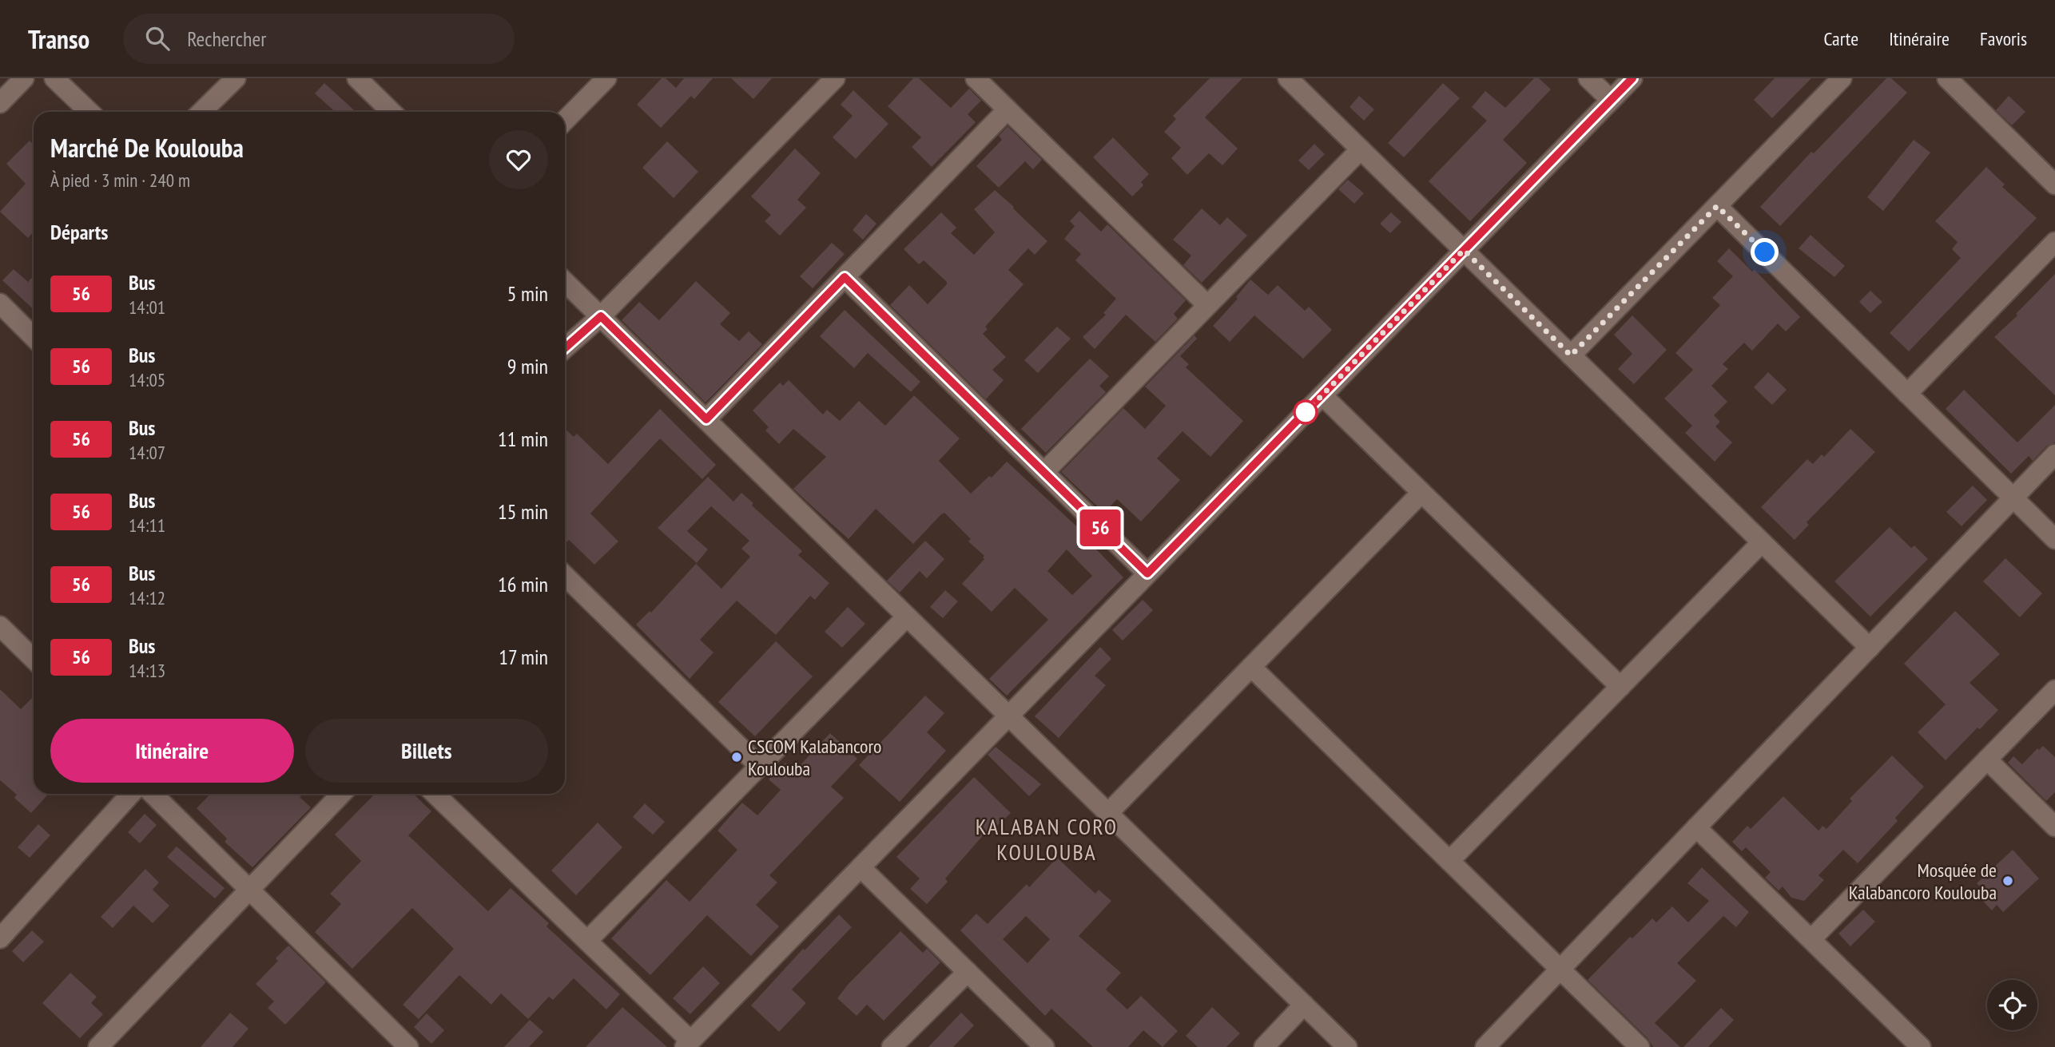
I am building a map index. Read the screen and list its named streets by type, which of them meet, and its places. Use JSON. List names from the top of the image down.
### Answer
{
  "districts": ["KALABAN CORO KOULOUBA"],
  "places": ["CSCOM Kalabancoro Koulouba", "Mosquée de Kalabancoro Koulouba"],
  "lines": ["bus line 56"],
  "page": {
    "header": "Transo",
    "search": "Rechercher",
    "nav": ["Carte", "Itinéraire", "Favoris"],
    "on_map": "56",
    "heading": [
      ["Marché De Koulouba", "À pied · 3 min · 240 m"],
      "Départs"
    ],
    "list": [
      {
        "mark": "56",
        "name": "Bus",
        "note": "14:01",
        "value": "5 min"
      },
      {
        "mark": "56",
        "name": "Bus",
        "note": "14:05",
        "value": "9 min"
      },
      {
        "mark": "56",
        "name": "Bus",
        "note": "14:07",
        "value": "11 min"
      },
      {
        "mark": "56",
        "name": "Bus",
        "note": "14:11",
        "value": "15 min"
      },
      {
        "mark": "56",
        "name": "Bus",
        "note": "14:12",
        "value": "16 min"
      },
      {
        "mark": "56",
        "name": "Bus",
        "note": "14:13",
        "value": "17 min"
      }
    ],
    "buttons": ["Itinéraire", "Billets"]
  }
}
